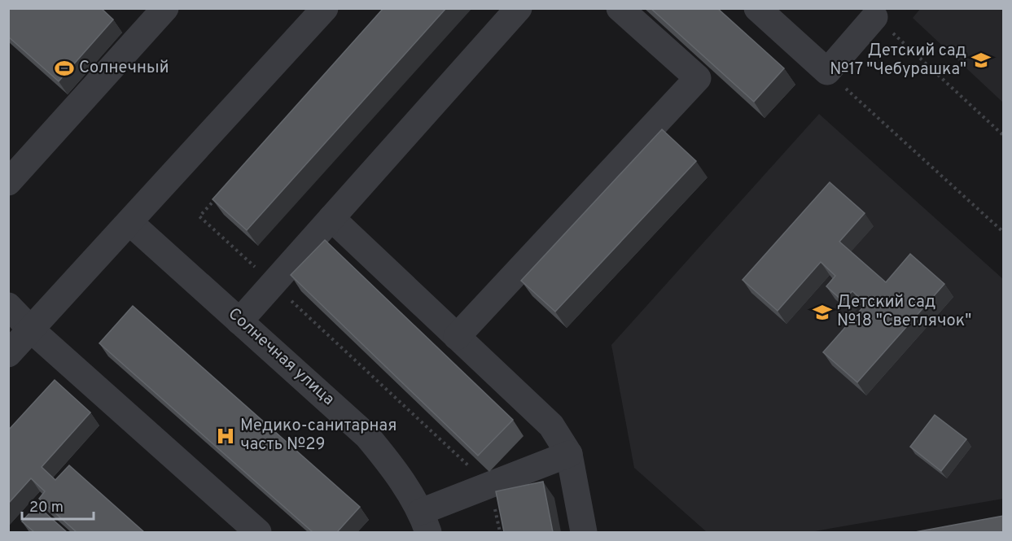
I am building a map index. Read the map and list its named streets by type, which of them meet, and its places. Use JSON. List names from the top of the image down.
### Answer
{
  "streets": {
    "street": ["Солнечная улица"]
  },
  "places": {
    "school or university": ["Детский сад №17 \"Чебурашка\"", "Детский сад №18 \"Светлячок\""],
    "sports": ["Солнечный"],
    "hospital": ["Медико-санитарная часть №29"]
  },
  "scale_bar": "20 m"
}
